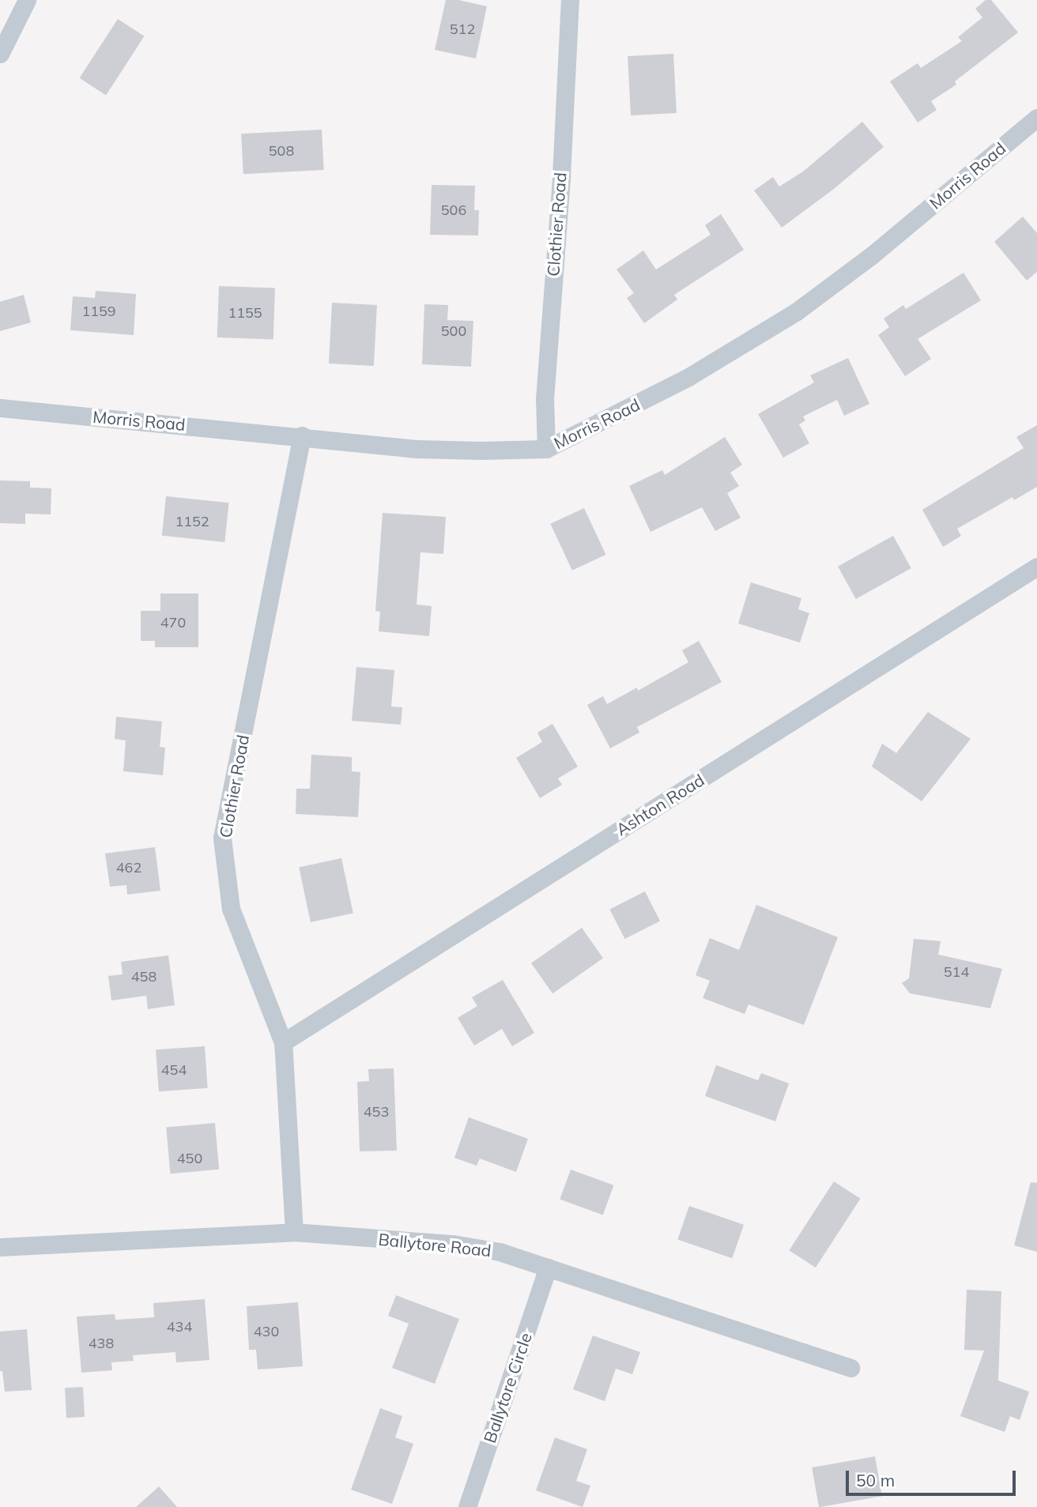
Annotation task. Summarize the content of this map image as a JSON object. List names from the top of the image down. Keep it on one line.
{"streets":{"street":["Morris Road","Clothier Road","Ashton Road","Ballytore Road","Ballytore Circle"]},"crossings":[["Morris Road","Clothier Road"],["Clothier Road","Ashton Road"],["Clothier Road","Ballytore Road"],["Ballytore Road","Ballytore Circle"]],"house_numbers":["512","508","506","1159","1155","500","1152","470","462","514","458","454","453","450","434","430","438"],"scale_bar":"50 m"}
